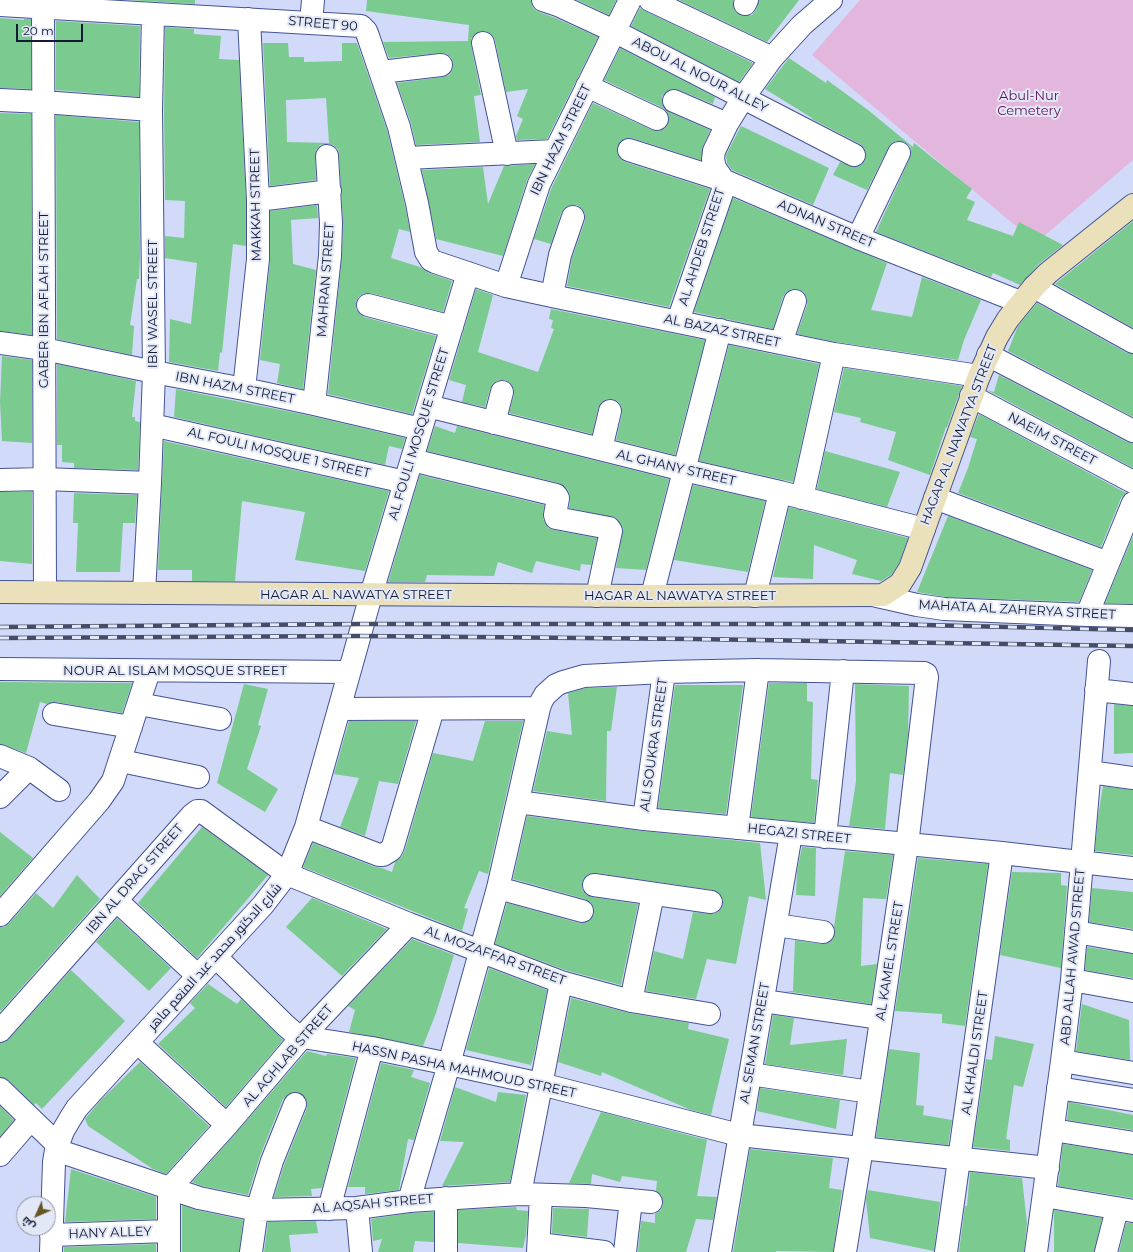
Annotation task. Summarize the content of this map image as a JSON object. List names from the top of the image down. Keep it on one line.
{"streets":{"street":["STREET 90","ABOU AL NOUR ALLEY","IBN HAZM STREET","MAKKAH STREET","ADNAN STREET","AL AHDEB STREET","MAHRAN STREET","GABER IBN AFLAH STREET","IBN WASEL STREET","AL BAZAZ STREET","AL FOULI MOSQUE STREET","HAGAR AL NAWATYA STREET","NAEIM STREET","AL FOULI MOSQUE 1 STREET","AL GHANY STREET","MAHATA AL ZAHERYA STREET","NOUR AL ISLAM MOSQUE STREET","ALI SOUKRA STREET","HEGAZI STREET","IBN AL DRAG STREET","AL MOZAFFAR STREET","شارع الدكتور محمد عبد المنعم ماهر","ABD ALLAH AWAD STREET","AL KAMEL STREET","AL SEMAN STREET","AL KHALDI STREET","AL AGHLAB STREET","HASSN PASHA MAHMOUD STREET","AL AQSAH STREET","HANY ALLEY"]},"crossings":[["STREET 90","MAKKAH STREET"],["STREET 90","GABER IBN AFLAH STREET"],["STREET 90","IBN WASEL STREET"],["STREET 90","AL BAZAZ STREET"],["STREET 90","AL FOULI MOSQUE STREET"],["ABOU AL NOUR ALLEY","IBN HAZM STREET"],["ABOU AL NOUR ALLEY","AL AHDEB STREET"],["IBN HAZM STREET","MAKKAH STREET"],["IBN HAZM STREET","MAHRAN STREET"],["IBN HAZM STREET","GABER IBN AFLAH STREET"],["IBN HAZM STREET","IBN WASEL STREET"],["IBN HAZM STREET","AL BAZAZ STREET"],["IBN HAZM STREET","AL FOULI MOSQUE STREET"],["ADNAN STREET","AL AHDEB STREET"],["ADNAN STREET","HAGAR AL NAWATYA STREET"],["AL AHDEB STREET","AL BAZAZ STREET"],["GABER IBN AFLAH STREET","HAGAR AL NAWATYA STREET"],["IBN WASEL STREET","HAGAR AL NAWATYA STREET"],["IBN WASEL STREET","AL FOULI MOSQUE 1 STREET"],["AL BAZAZ STREET","AL FOULI MOSQUE STREET"],["AL BAZAZ STREET","HAGAR AL NAWATYA STREET"],["AL FOULI MOSQUE STREET","HAGAR AL NAWATYA STREET"],["AL FOULI MOSQUE STREET","AL FOULI MOSQUE 1 STREET"],["AL FOULI MOSQUE STREET","AL GHANY STREET"],["AL FOULI MOSQUE STREET","شارع الدكتور محمد عبد المنعم ماهر"],["HAGAR AL NAWATYA STREET","NAEIM STREET"],["HAGAR AL NAWATYA STREET","AL GHANY STREET"],["HAGAR AL NAWATYA STREET","MAHATA AL ZAHERYA STREET"],["HAGAR AL NAWATYA STREET","شارع الدكتور محمد عبد المنعم ماهر"],["NOUR AL ISLAM MOSQUE STREET","شارع الدكتور محمد عبد المنعم ماهر"],["ALI SOUKRA STREET","HEGAZI STREET"],["HEGAZI STREET","ABD ALLAH AWAD STREET"],["HEGAZI STREET","AL KAMEL STREET"],["HEGAZI STREET","AL SEMAN STREET"],["HEGAZI STREET","AL KHALDI STREET"],["IBN AL DRAG STREET","AL MOZAFFAR STREET"],["IBN AL DRAG STREET","شارع الدكتور محمد عبد المنعم ماهر"],["AL MOZAFFAR STREET","شارع الدكتور محمد عبد المنعم ماهر"],["AL MOZAFFAR STREET","AL AGHLAB STREET"],["شارع الدكتور محمد عبد المنعم ماهر","HASSN PASHA MAHMOUD STREET"],["شارع الدكتور محمد عبد المنعم ماهر","AL AQSAH STREET"],["شارع الدكتور محمد عبد المنعم ماهر","HANY ALLEY"],["ABD ALLAH AWAD STREET","HASSN PASHA MAHMOUD STREET"],["AL KAMEL STREET","HASSN PASHA MAHMOUD STREET"],["AL SEMAN STREET","HASSN PASHA MAHMOUD STREET"],["AL KHALDI STREET","HASSN PASHA MAHMOUD STREET"],["AL AGHLAB STREET","HASSN PASHA MAHMOUD STREET"],["AL AGHLAB STREET","AL AQSAH STREET"]],"parks":["Abul-Nur Cemetery"],"scale_bar":"20 m","north":"bottom left"}
